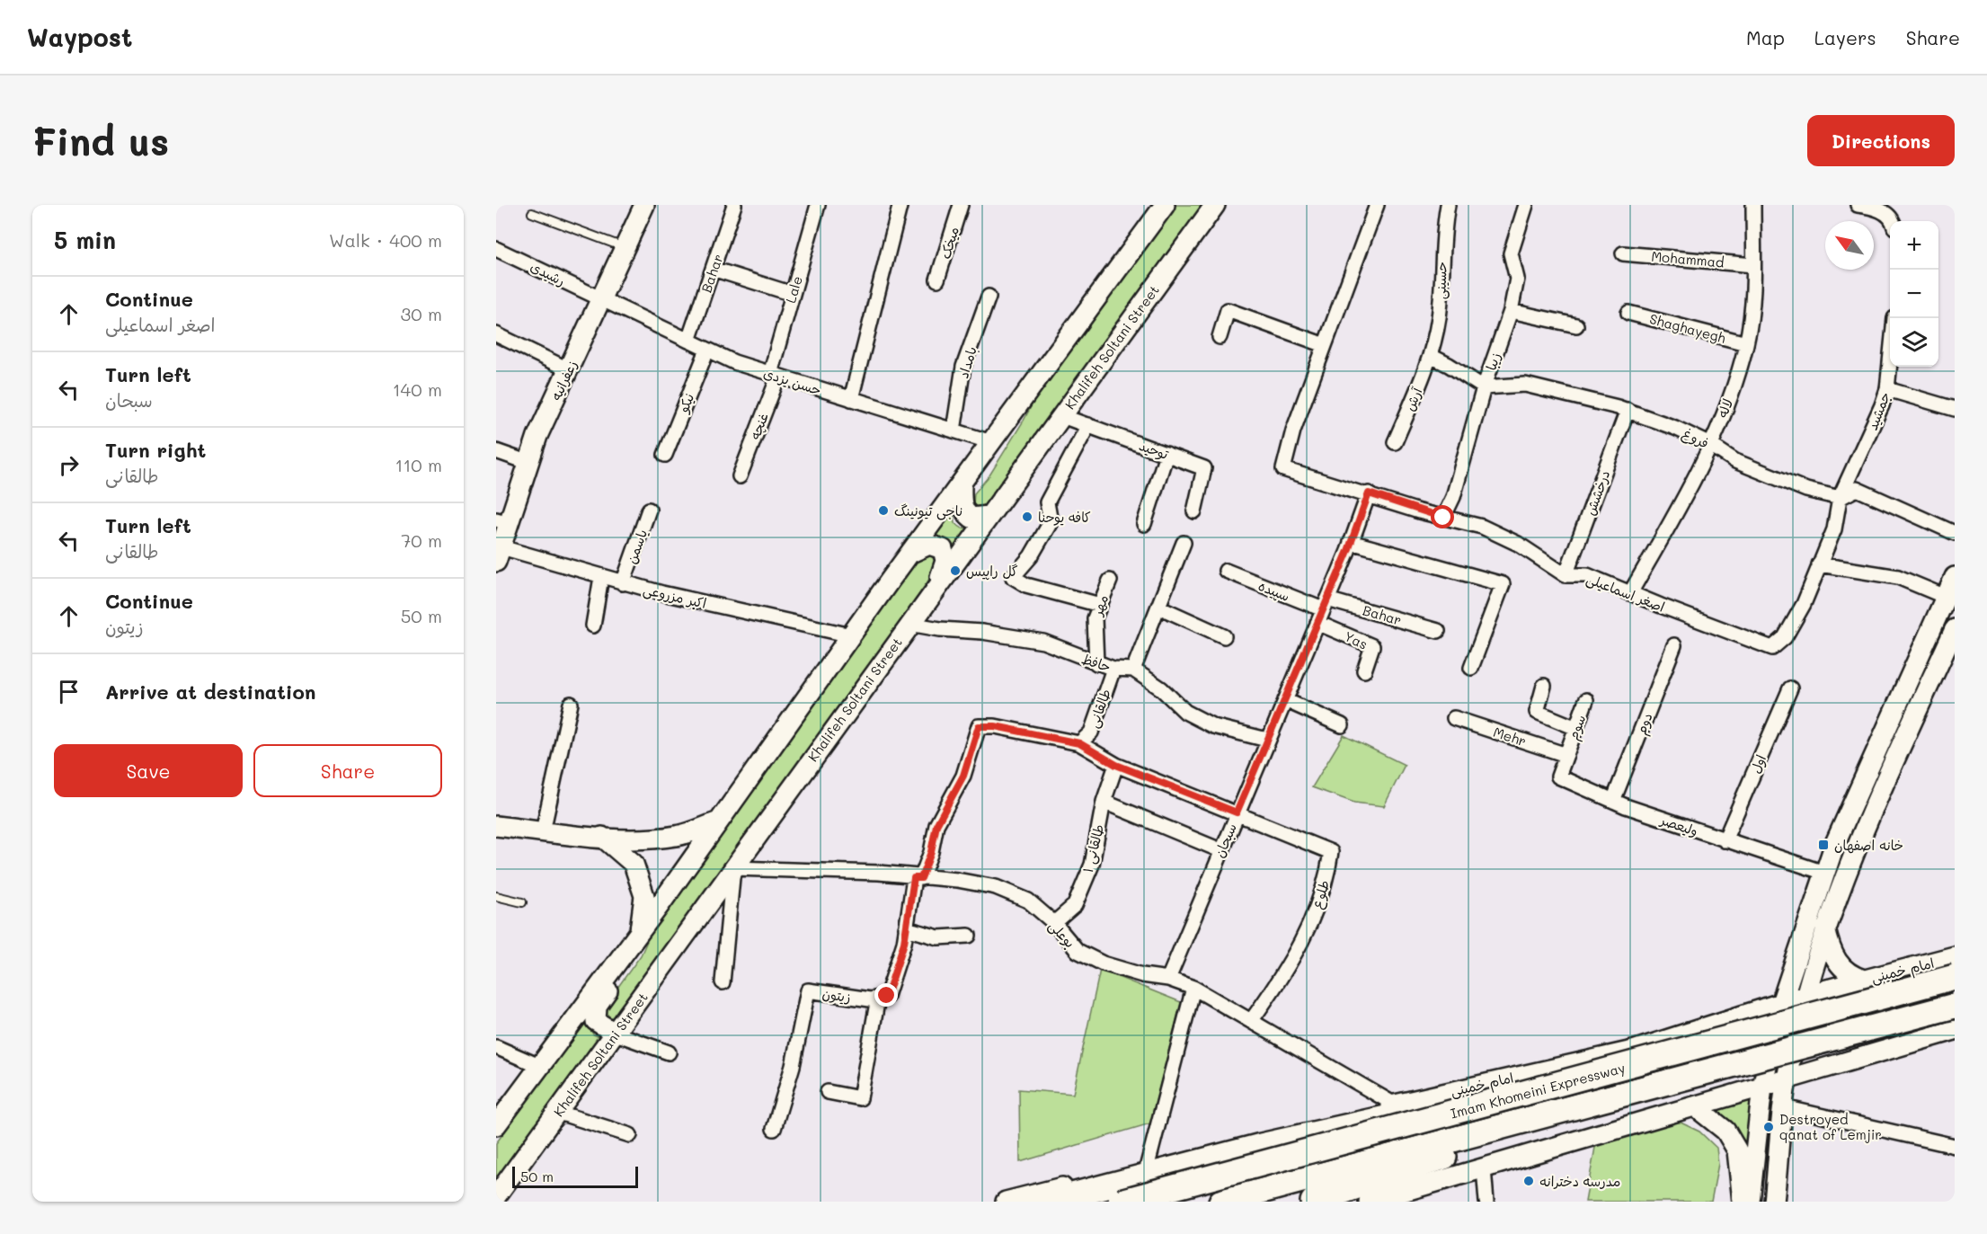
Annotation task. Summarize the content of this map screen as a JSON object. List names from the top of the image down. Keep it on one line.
{"streets":{"highway":["Imam Khomeini Expressway"],"main road":["Khalifeh Soltani Street","زعفرانیه","امام خمینی"],"street":["میخک","Mohammad","رشیدی","Bahar","حسینی","Lale","Shaghayegh","زیبا","بامداد","حسن یزدی","آرش","نیکو","لاله","جمشید","غنچه","فروغ","توحید","درخشش","یاسمن","سپیده","اصغر اسماعیلی","اکبر مزروعی","مهر","Yas","حافظ","طالقانی","دوم","سوم","Mehr","اول","ولیعصر","سبحان","طالقانی ۱","طلوع","بوعلی","زیتون"]},"crossings":[["Mohammad","لاله"],["رشیدی","زعفرانیه"],["رشیدی","حسن یزدی"],["Bahar","حسن یزدی"],["Bahar","سپیده"],["Bahar","سبحان"],["حسینی","آرش"],["Lale","حسن یزدی"],["Lale","غنچه"],["Shaghayegh","لاله"],["Khalifeh Soltani Street","توحید"],["Khalifeh Soltani Street","حافظ"],["Khalifeh Soltani Street","بوعلی"],["زیبا","فروغ"],["زیبا","اصغر اسماعیلی"],["بامداد","حسن یزدی"],["زعفرانیه","حسن یزدی"],["زعفرانیه","اکبر مزروعی"],["حسن یزدی","نیکو"],["حسن یزدی","غنچه"],["لاله","فروغ"],["لاله","اصغر اسماعیلی"],["جمشید","فروغ"],["جمشید","اصغر اسماعیلی"],["فروغ","درخشش"],["فروغ","اصغر اسماعیلی"],["درخشش","اصغر اسماعیلی"],["یاسمن","اکبر مزروعی"],["سپیده","سبحان"],["اصغر اسماعیلی","سبحان"],["مهر","حافظ"],["Yas","سبحان"],["حافظ","طالقانی"],["طالقانی","سبحان"],["طالقانی","طالقانی ۱"],["طالقانی","طلوع"],["طالقانی","بوعلی"],["دوم","ولیعصر"],["سوم","Mehr"],["سوم","ولیعصر"],["Mehr","ولیعصر"],["اول","ولیعصر"],["سبحان","طلوع"],["سبحان","بوعلی"],["طالقانی ۱","بوعلی"],["طلوع","بوعلی"],["بوعلی","امام خمینی"]],"places":{"other":["ناجی‌ تیونینگ","کافه یوحنا","گل راپیس","Destroyed qanat of Lemjir","مدرسه دخترانه"],"transit":["خانه اصفهان"]},"scale_bar":"50 m","north":"top left","page":{"header":"Waypost","nav":["Map","Layers","Share"],"buttons":["Directions",["Save","Share"]],"title":"Find us","heading":["5 min","Walk · 400 m"],"map_buttons":["+","−"],"list":[["Continue","اصغر اسماعیلی","30 m"],["Turn left","سبحان","140 m"],["Turn right","طالقانی","110 m"],["Turn left","طالقانی","70 m"],["Continue","زیتون","50 m"],"Arrive at destination"],"scale":"50 m"}}
